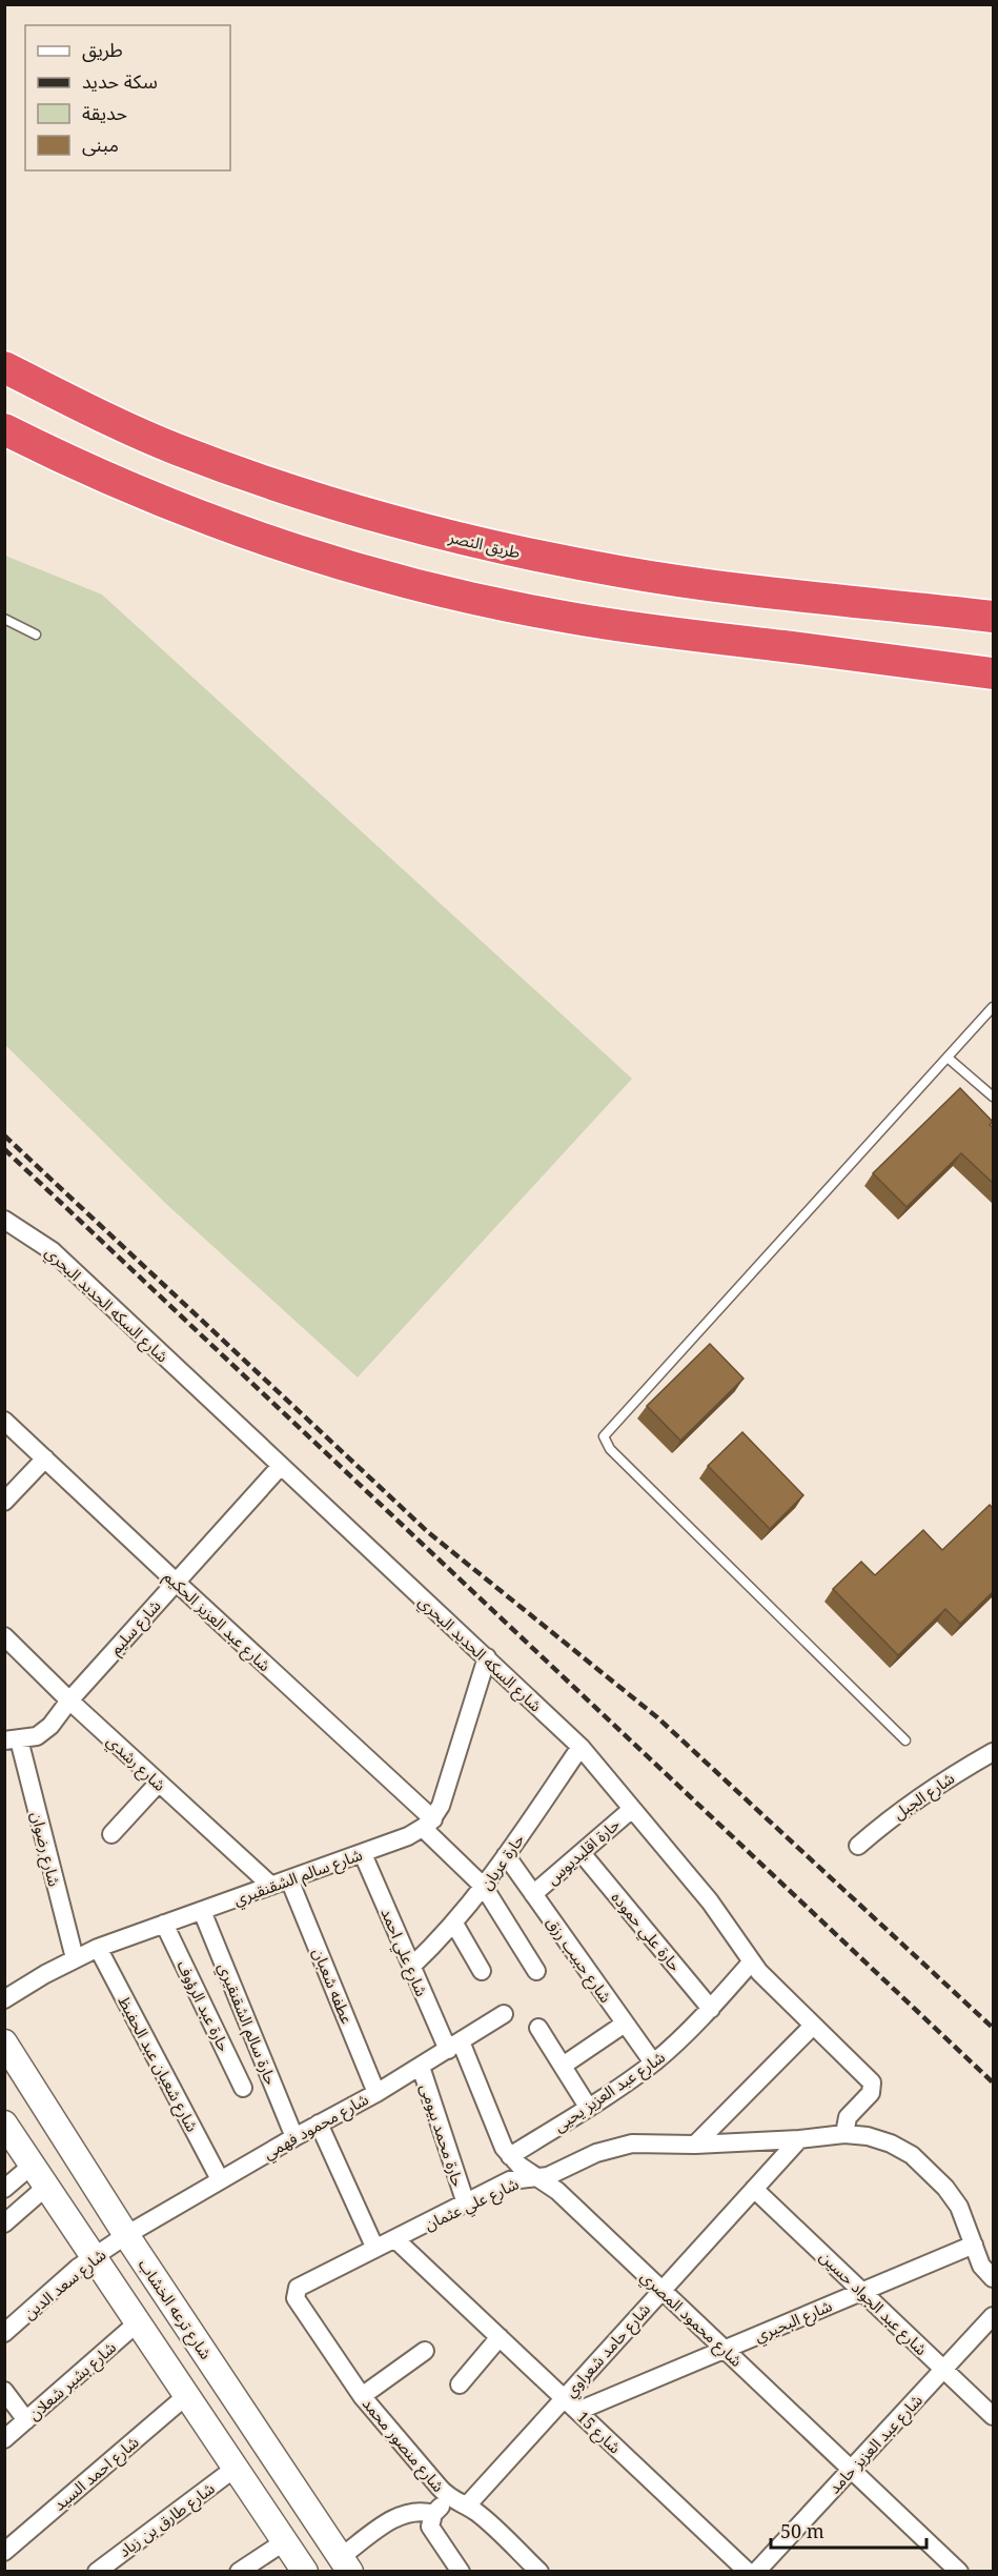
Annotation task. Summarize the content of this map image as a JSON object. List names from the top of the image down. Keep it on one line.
{"streets":{"highway":["طريق النصر"],"street":["شارع السكه الحديد البحري","شارع عبد العزيز الحكيم","شارع سليم","شارع رشدي","شارع الجبل","شارع رضوان","حارة اقليديوس","حارة عريان","شارع سالم الشقنقيري","حارة علي حموده","شارع علي احمد","شارع حبيب رزق","عطفه شعبان","حارة عبد الرؤوف","حارة سالم الشقنقيري","شارع شعبان عبد الحفيظ","شارع عبد العزيز يحيى","شارع محمود فهمي","حارة محمد بيومى","شارع علي عثمان","شارع سعد الدين","شارع عبد الجواد حسين","شارع ترعه الخشاب","شارع محمود المصري","شارع البحيري","شارع حامد شعراوي","شارع بشير شعلان","شارع 15","شارع عبد العزيز حامد","شارع منصور محمد","شارع احمد السيد","شارع طارق بن زياد"]},"crossings":[["شارع السكه الحديد البحري","شارع سليم"],["شارع السكه الحديد البحري","حارة اقليديوس"],["شارع السكه الحديد البحري","حارة عريان"],["شارع السكه الحديد البحري","شارع عبد العزيز يحيى"],["شارع السكه الحديد البحري","شارع علي عثمان"],["شارع عبد العزيز الحكيم","شارع سليم"],["شارع عبد العزيز الحكيم","حارة عريان"],["شارع عبد العزيز الحكيم","شارع سالم الشقنقيري"],["شارع سليم","شارع رشدي"],["شارع سليم","شارع رضوان"],["شارع رشدي","شارع سالم الشقنقيري"],["شارع رضوان","شارع سالم الشقنقيري"],["حارة اقليديوس","حارة علي حموده"],["حارة اقليديوس","شارع حبيب رزق"],["حارة عريان","شارع علي احمد"],["حارة عريان","شارع حبيب رزق"],["شارع سالم الشقنقيري","شارع علي احمد"],["شارع سالم الشقنقيري","عطفه شعبان"],["شارع سالم الشقنقيري","حارة عبد الرؤوف"],["شارع سالم الشقنقيري","حارة سالم الشقنقيري"],["شارع سالم الشقنقيري","شارع شعبان عبد الحفيظ"],["حارة علي حموده","شارع عبد العزيز يحيى"],["شارع علي احمد","شارع محمود فهمي"],["شارع علي احمد","شارع محمود المصري"],["شارع حبيب رزق","شارع عبد العزيز يحيى"],["عطفه شعبان","شارع محمود فهمي"],["حارة سالم الشقنقيري","شارع محمود فهمي"],["شارع شعبان عبد الحفيظ","شارع محمود فهمي"],["شارع عبد العزيز يحيى","شارع محمود المصري"],["شارع محمود فهمي","حارة محمد بيومى"],["شارع محمود فهمي","شارع سعد الدين"],["شارع محمود فهمي","شارع ترعه الخشاب"],["شارع محمود فهمي","شارع محمود المصري"],["حارة محمد بيومى","شارع علي عثمان"],["شارع علي عثمان","شارع محمود المصري"],["شارع علي عثمان","شارع البحيري"],["شارع علي عثمان","شارع حامد شعراوي"],["شارع علي عثمان","شارع 15"],["شارع علي عثمان","شارع منصور محمد"],["شارع سعد الدين","شارع ترعه الخشاب"],["شارع عبد الجواد حسين","شارع البحيري"],["شارع عبد الجواد حسين","شارع حامد شعراوي"],["شارع عبد الجواد حسين","شارع عبد العزيز حامد"],["شارع محمود المصري","شارع البحيري"],["شارع محمود المصري","شارع حامد شعراوي"],["شارع محمود المصري","شارع عبد العزيز حامد"],["شارع البحيري","شارع 15"],["شارع حامد شعراوي","شارع 15"],["شارع حامد شعراوي","شارع منصور محمد"]],"legend":["طريق","سكة حديد","حديقة","مبنى"],"scale_bar":"50 m"}
